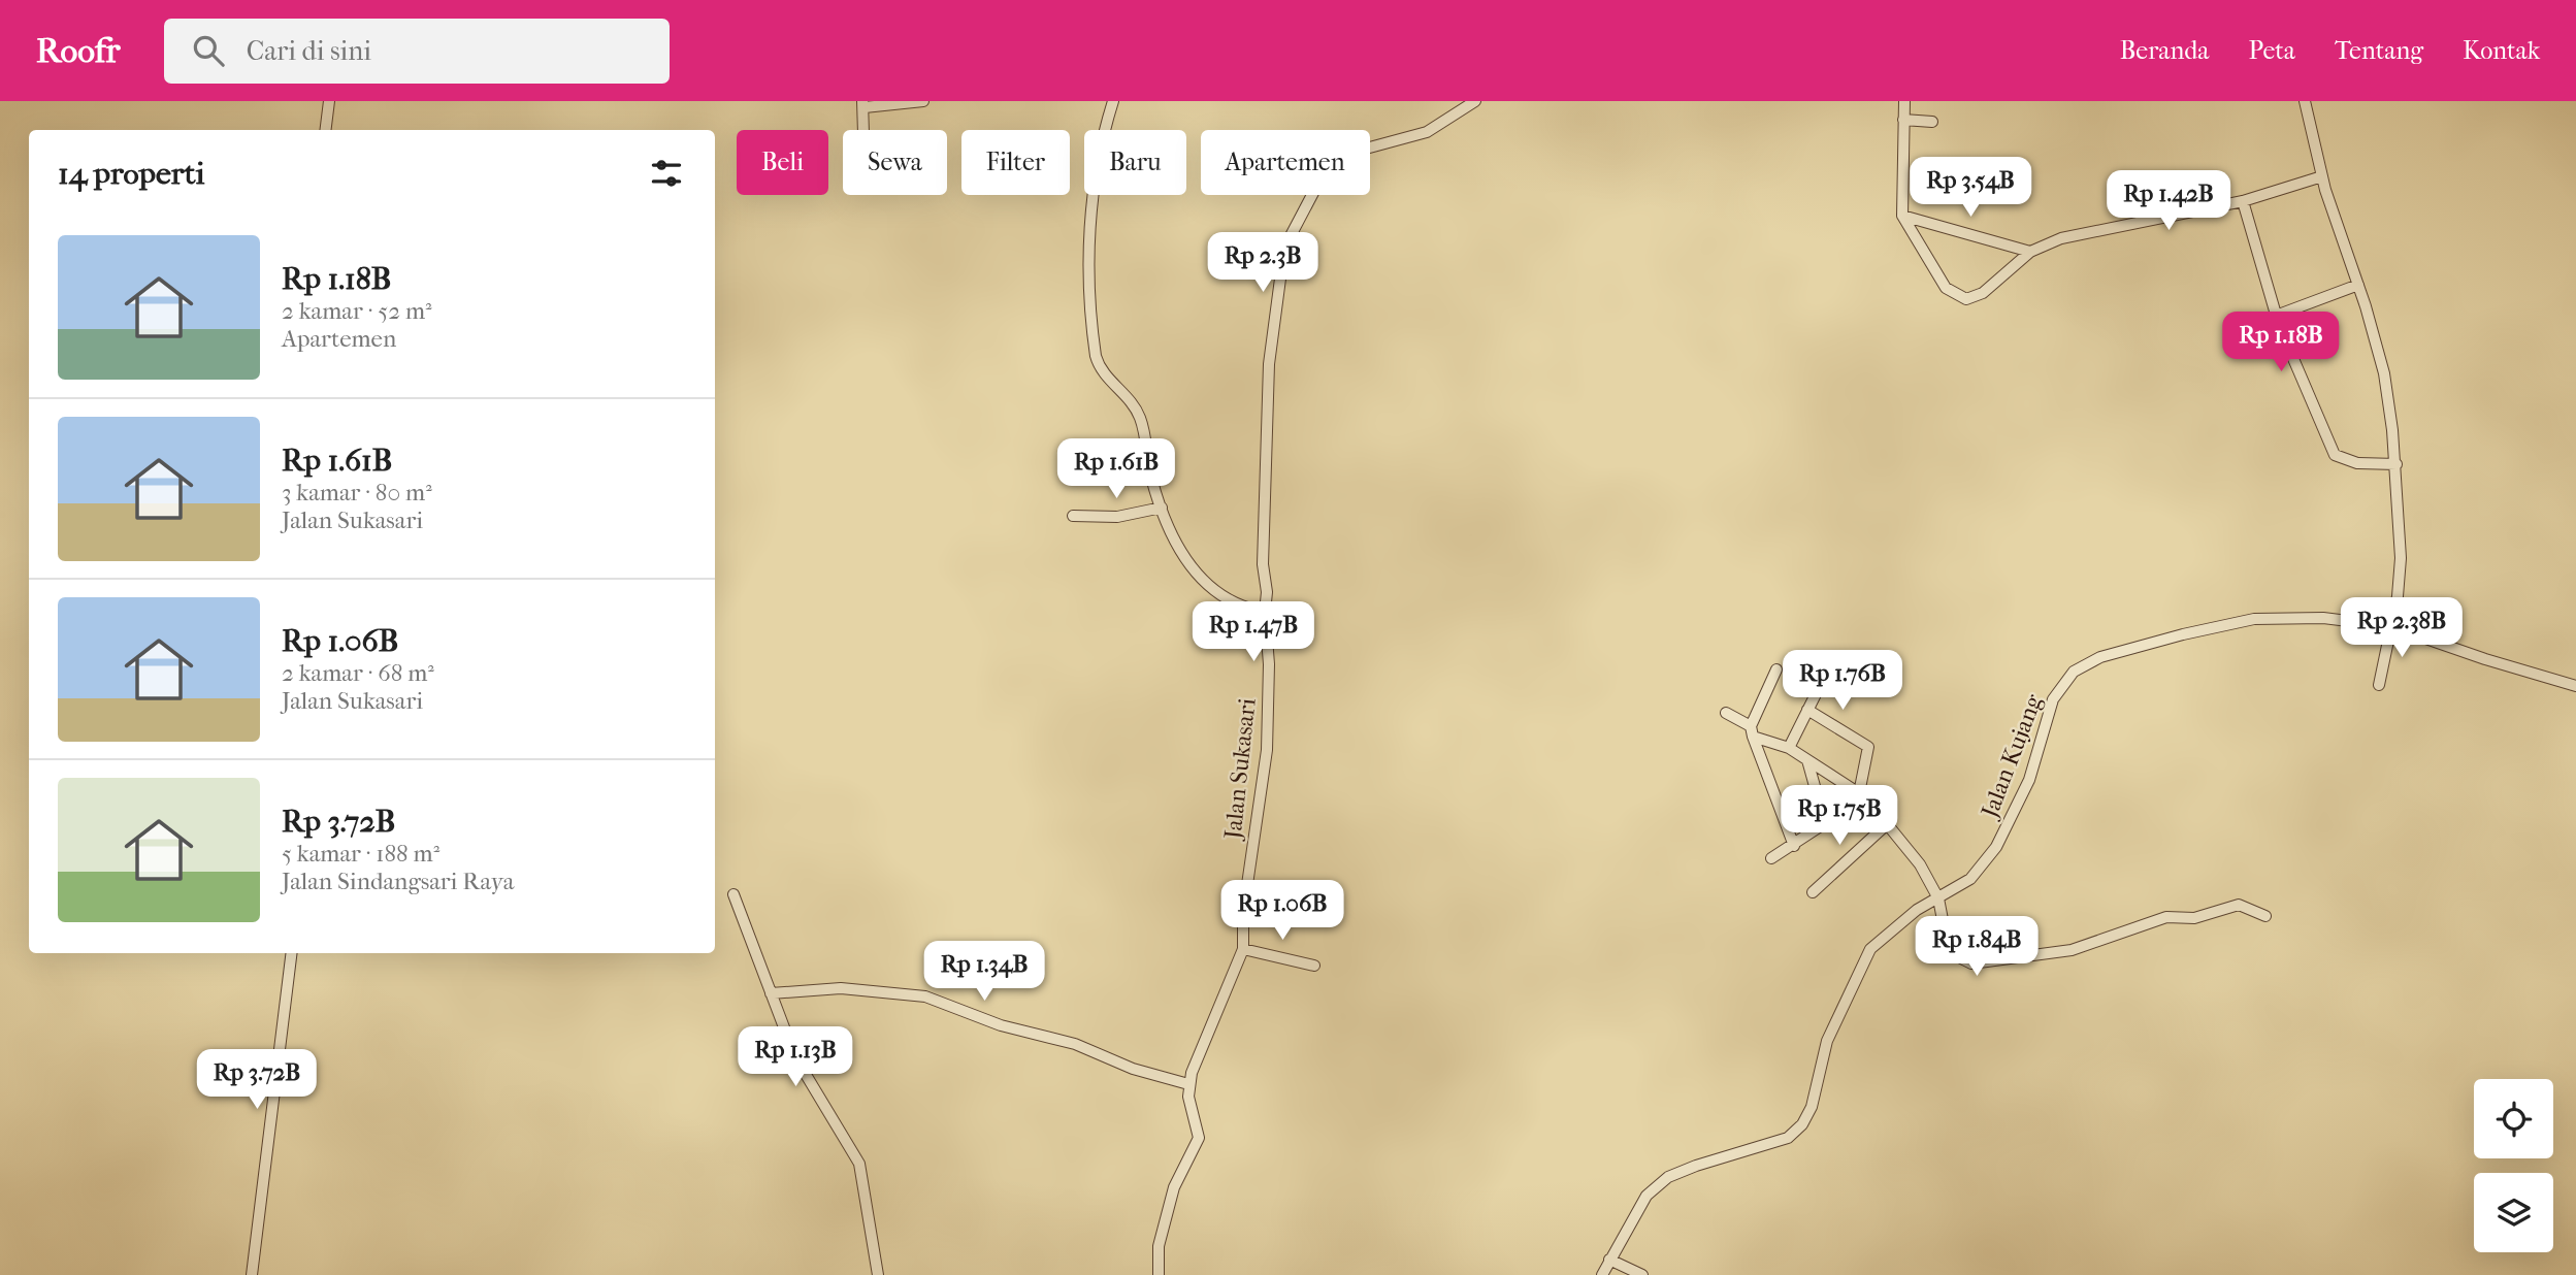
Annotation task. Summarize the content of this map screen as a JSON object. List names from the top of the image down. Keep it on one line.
{"streets":{"street":["Jalan Kujang","Jalan Sukasari"]},"page":{"header":"Roofr","search":"Cari di sini","nav":["Beranda","Peta","Tentang","Kontak"],"chip":["Beli","Sewa","Filter","Baru","Apartemen"],"heading":"14 properti","price":["Rp 3.54B","Rp 1.42B","Rp 2.3B","Rp 1.18B","Rp 1.61B","Rp 2.38B","Rp 1.47B","Rp 1.76B","Rp 1.75B","Rp 1.06B","Rp 1.84B","Rp 1.34B","Rp 1.13B","Rp 3.72B"],"list":[{"name":"Rp 1.18B","note":"2 kamar · 52 m² · Apartemen"},{"name":"Rp 1.61B","note":"3 kamar · 80 m² · Jalan Sukasari"},{"name":"Rp 1.06B","note":"2 kamar · 68 m² · Jalan Sukasari"},{"name":"Rp 3.72B","note":"5 kamar · 188 m² · Jalan Sindangsari Raya"}]}}
